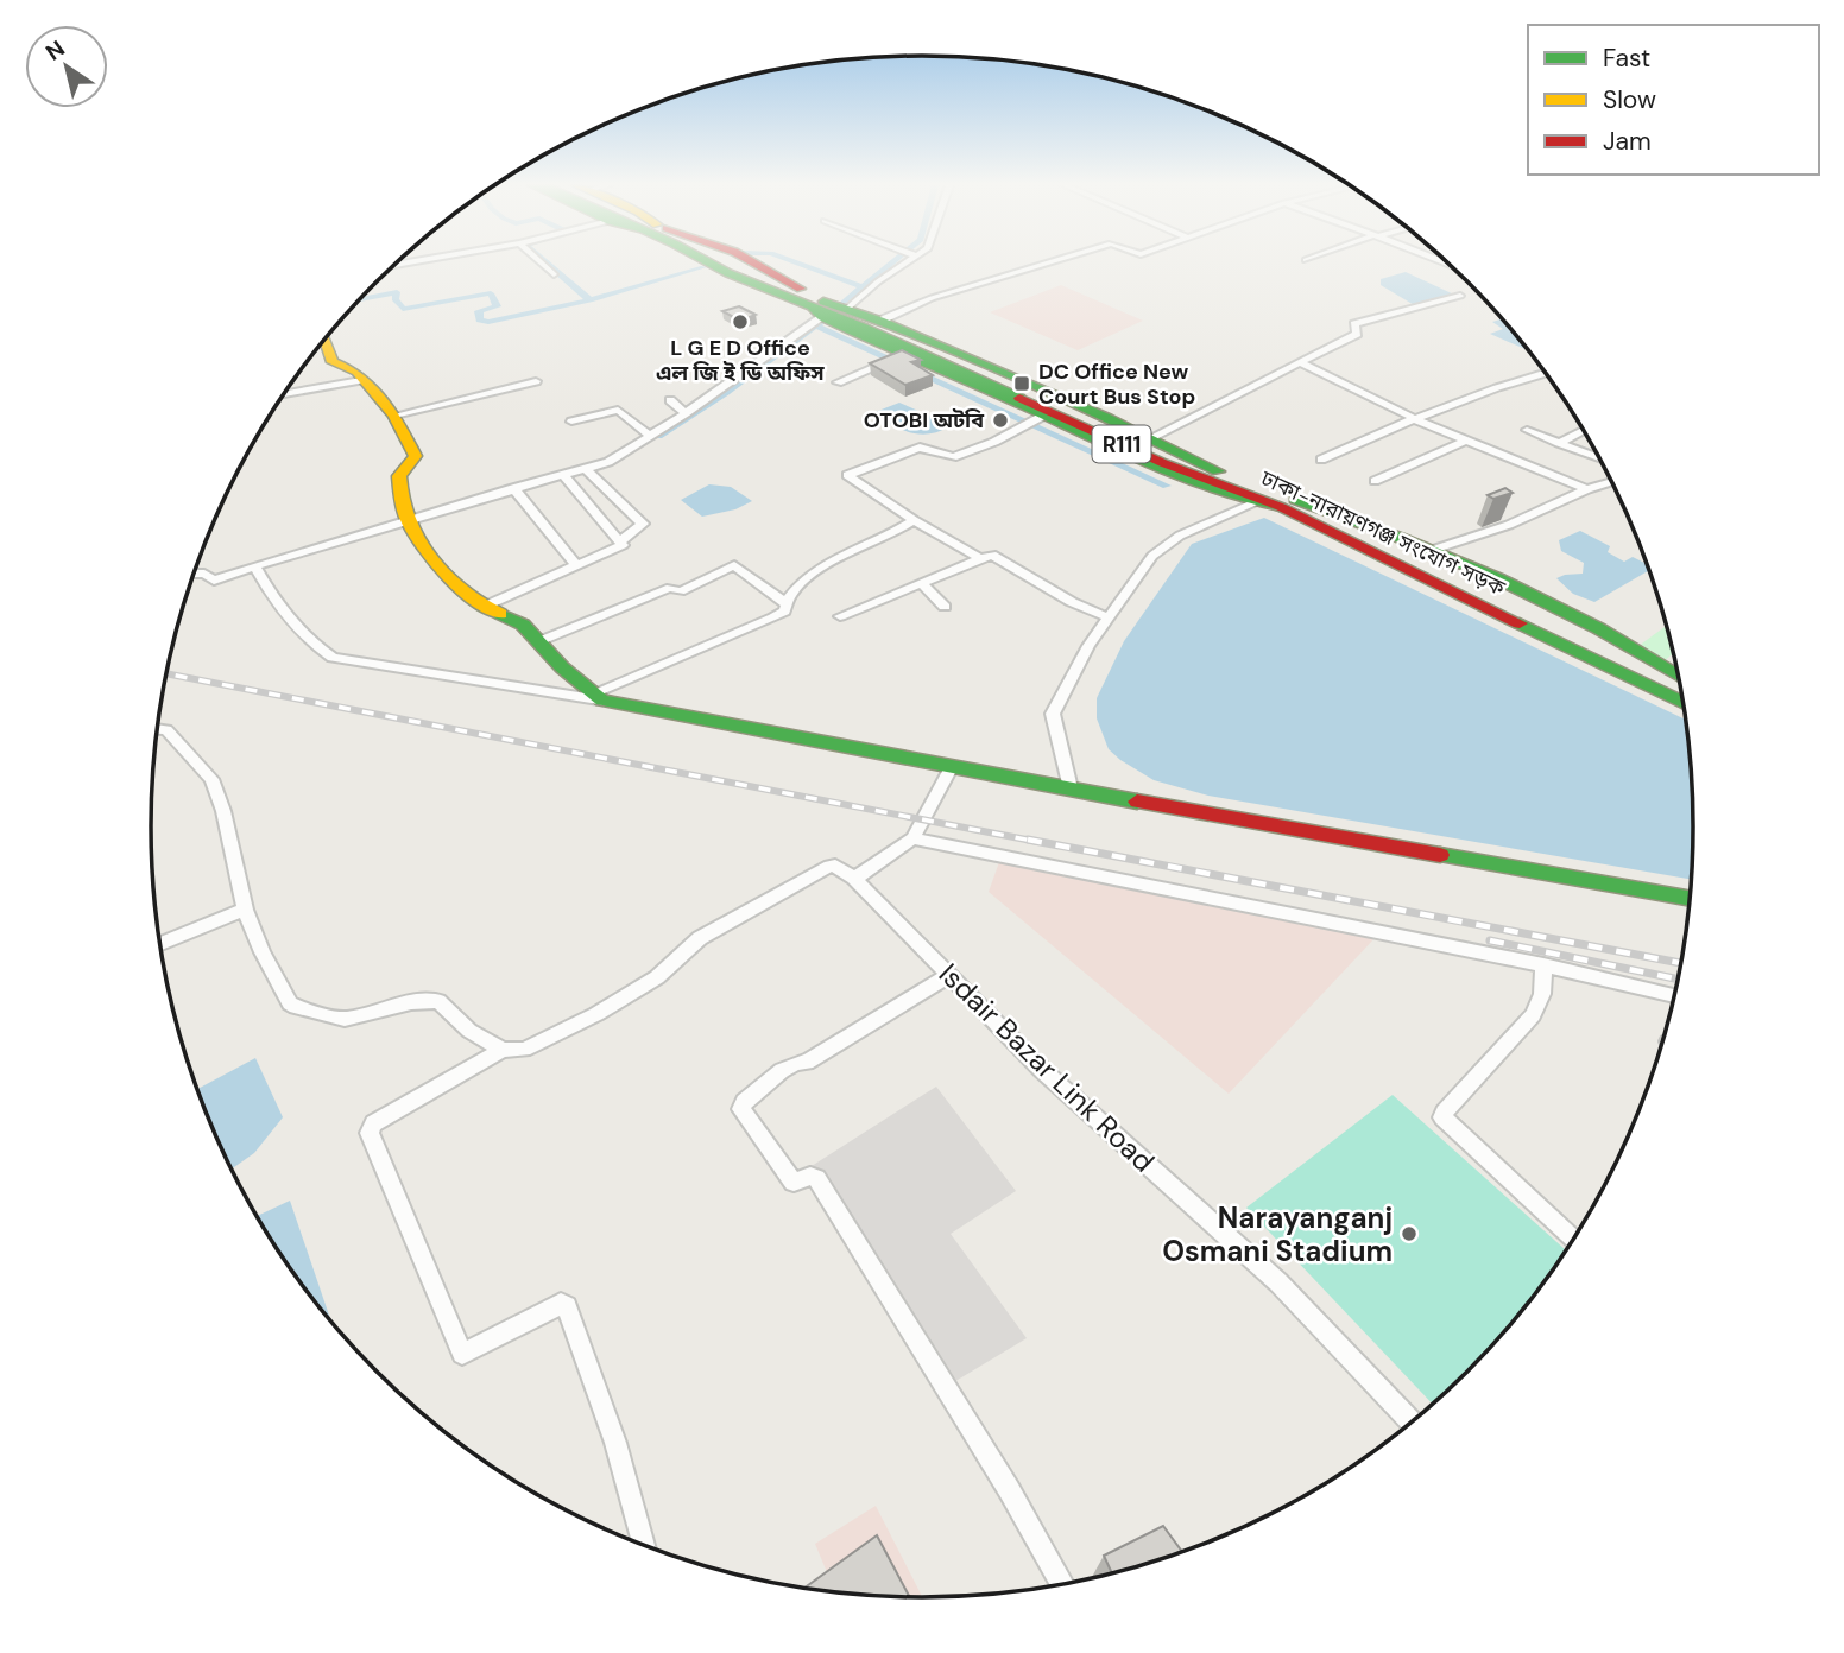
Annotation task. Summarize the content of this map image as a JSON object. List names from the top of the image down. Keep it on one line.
{"streets":{"main road":["R111","ঢাকা-নারায়ণগঞ্জ সংযোগ সড়ক"],"street":["Isdair Bazar Link Road"]},"places":{"other":["L G E D Office এল জি ই ডি অফিস","OTOBI অটবি","Narayanganj Osmani Stadium"],"transit":["DC Office New Court Bus Stop"]},"legend":["Fast","Slow","Jam"],"north":"top left"}
